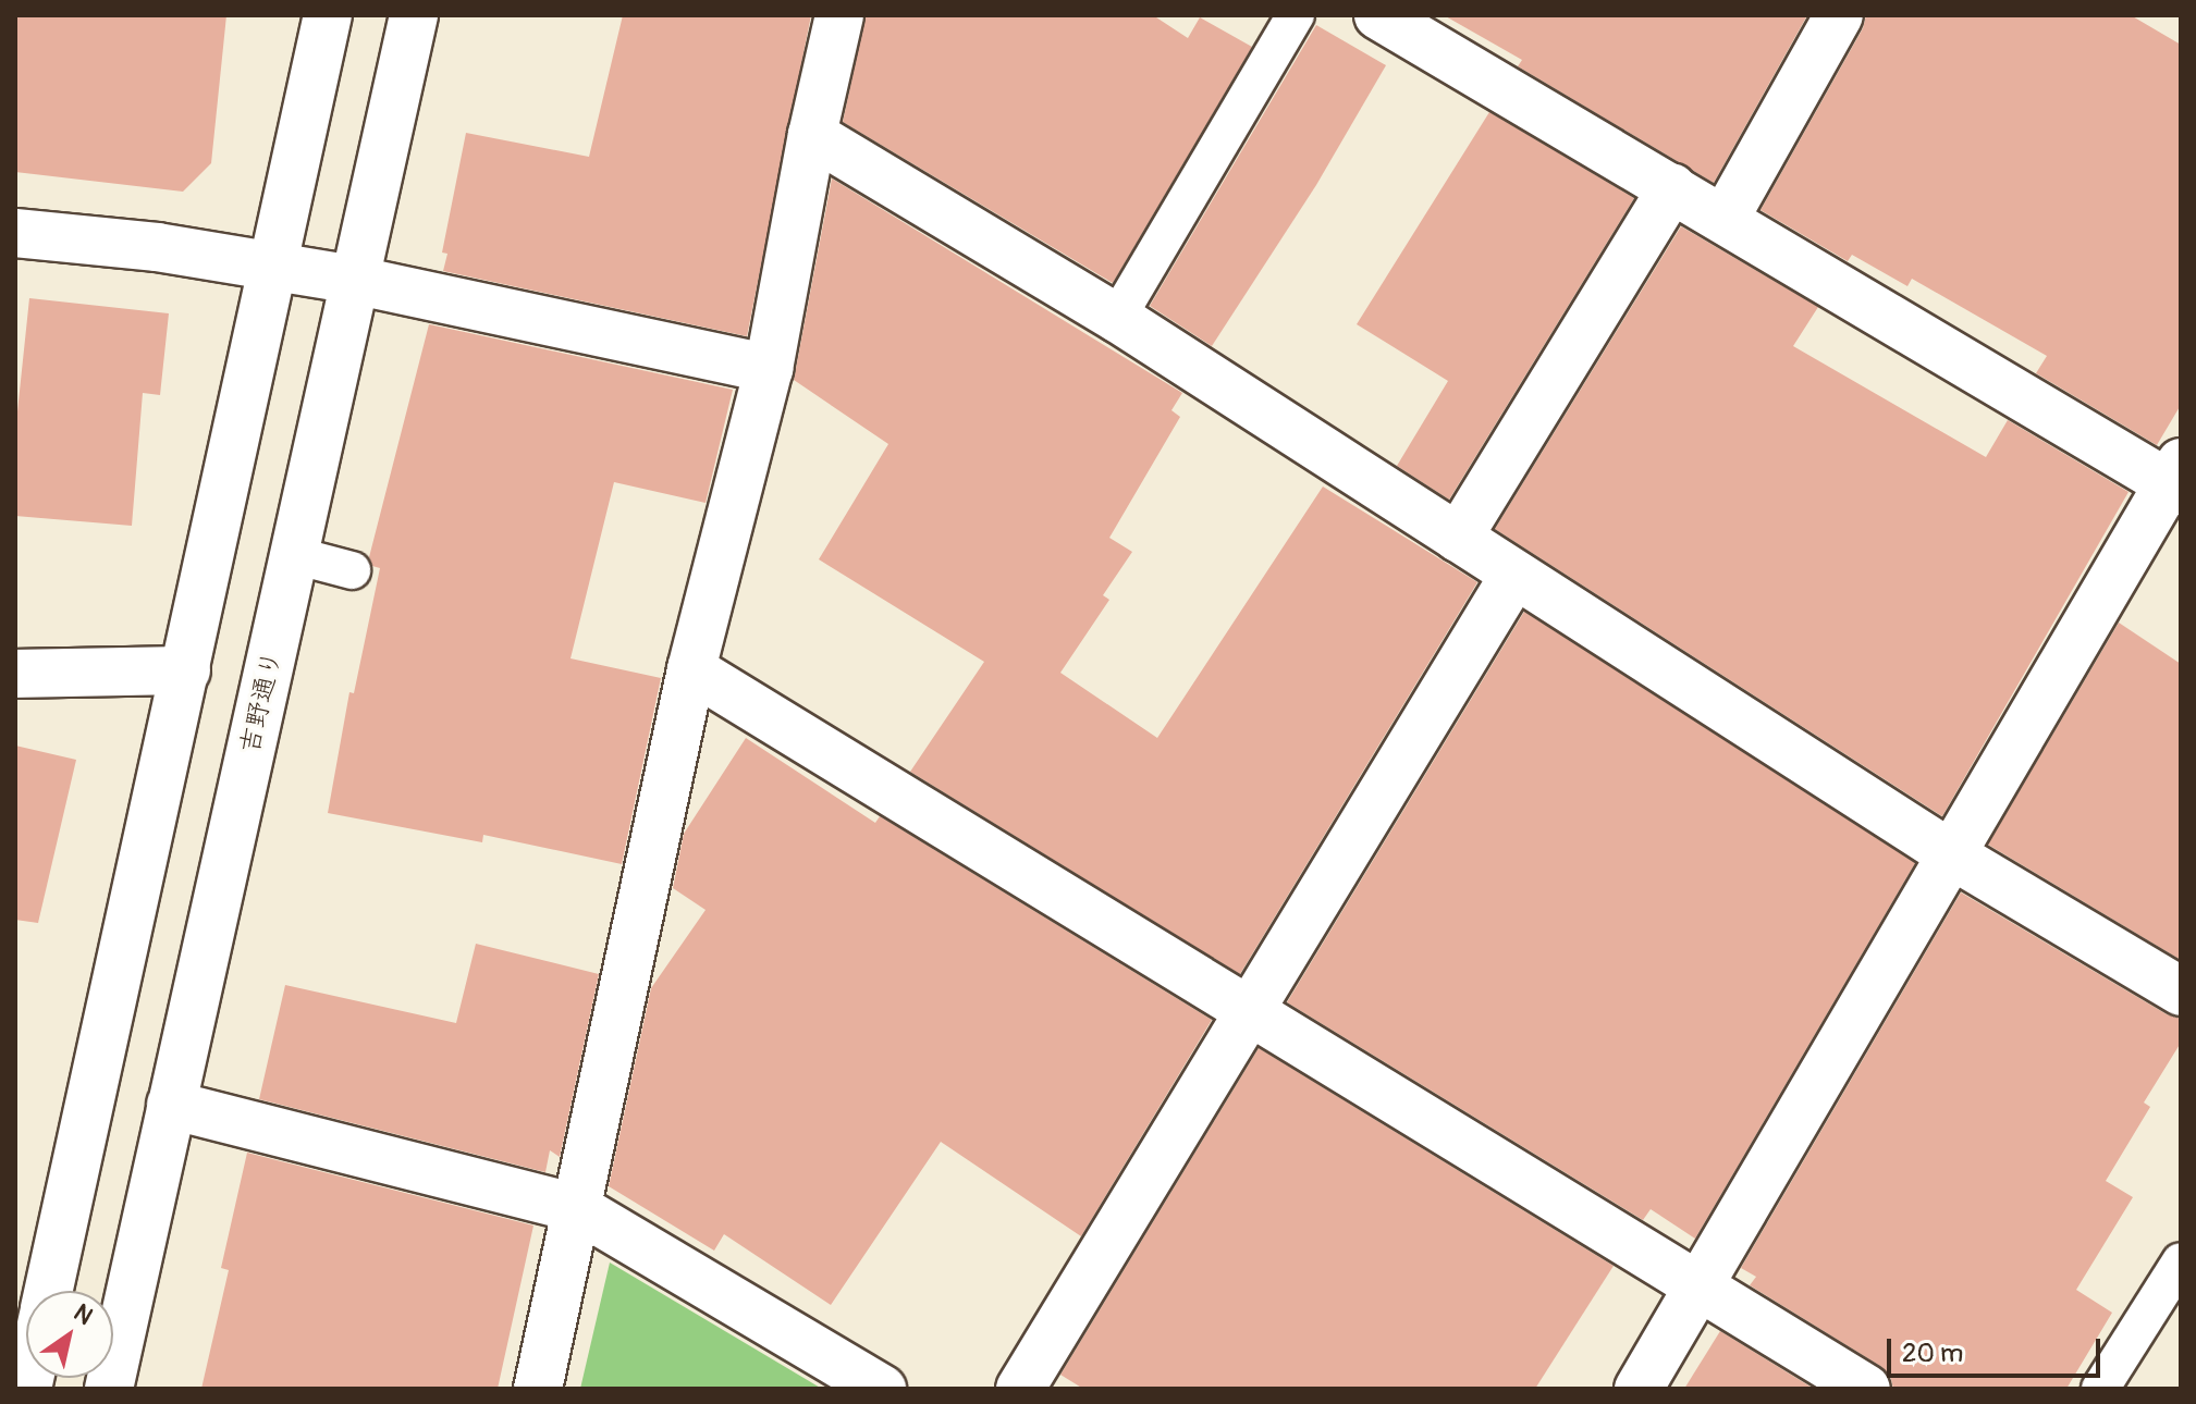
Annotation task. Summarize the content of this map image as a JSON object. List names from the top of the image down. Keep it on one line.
{"streets":{"street":["吉野通り"]},"scale_bar":"20 m","north":"top right"}
